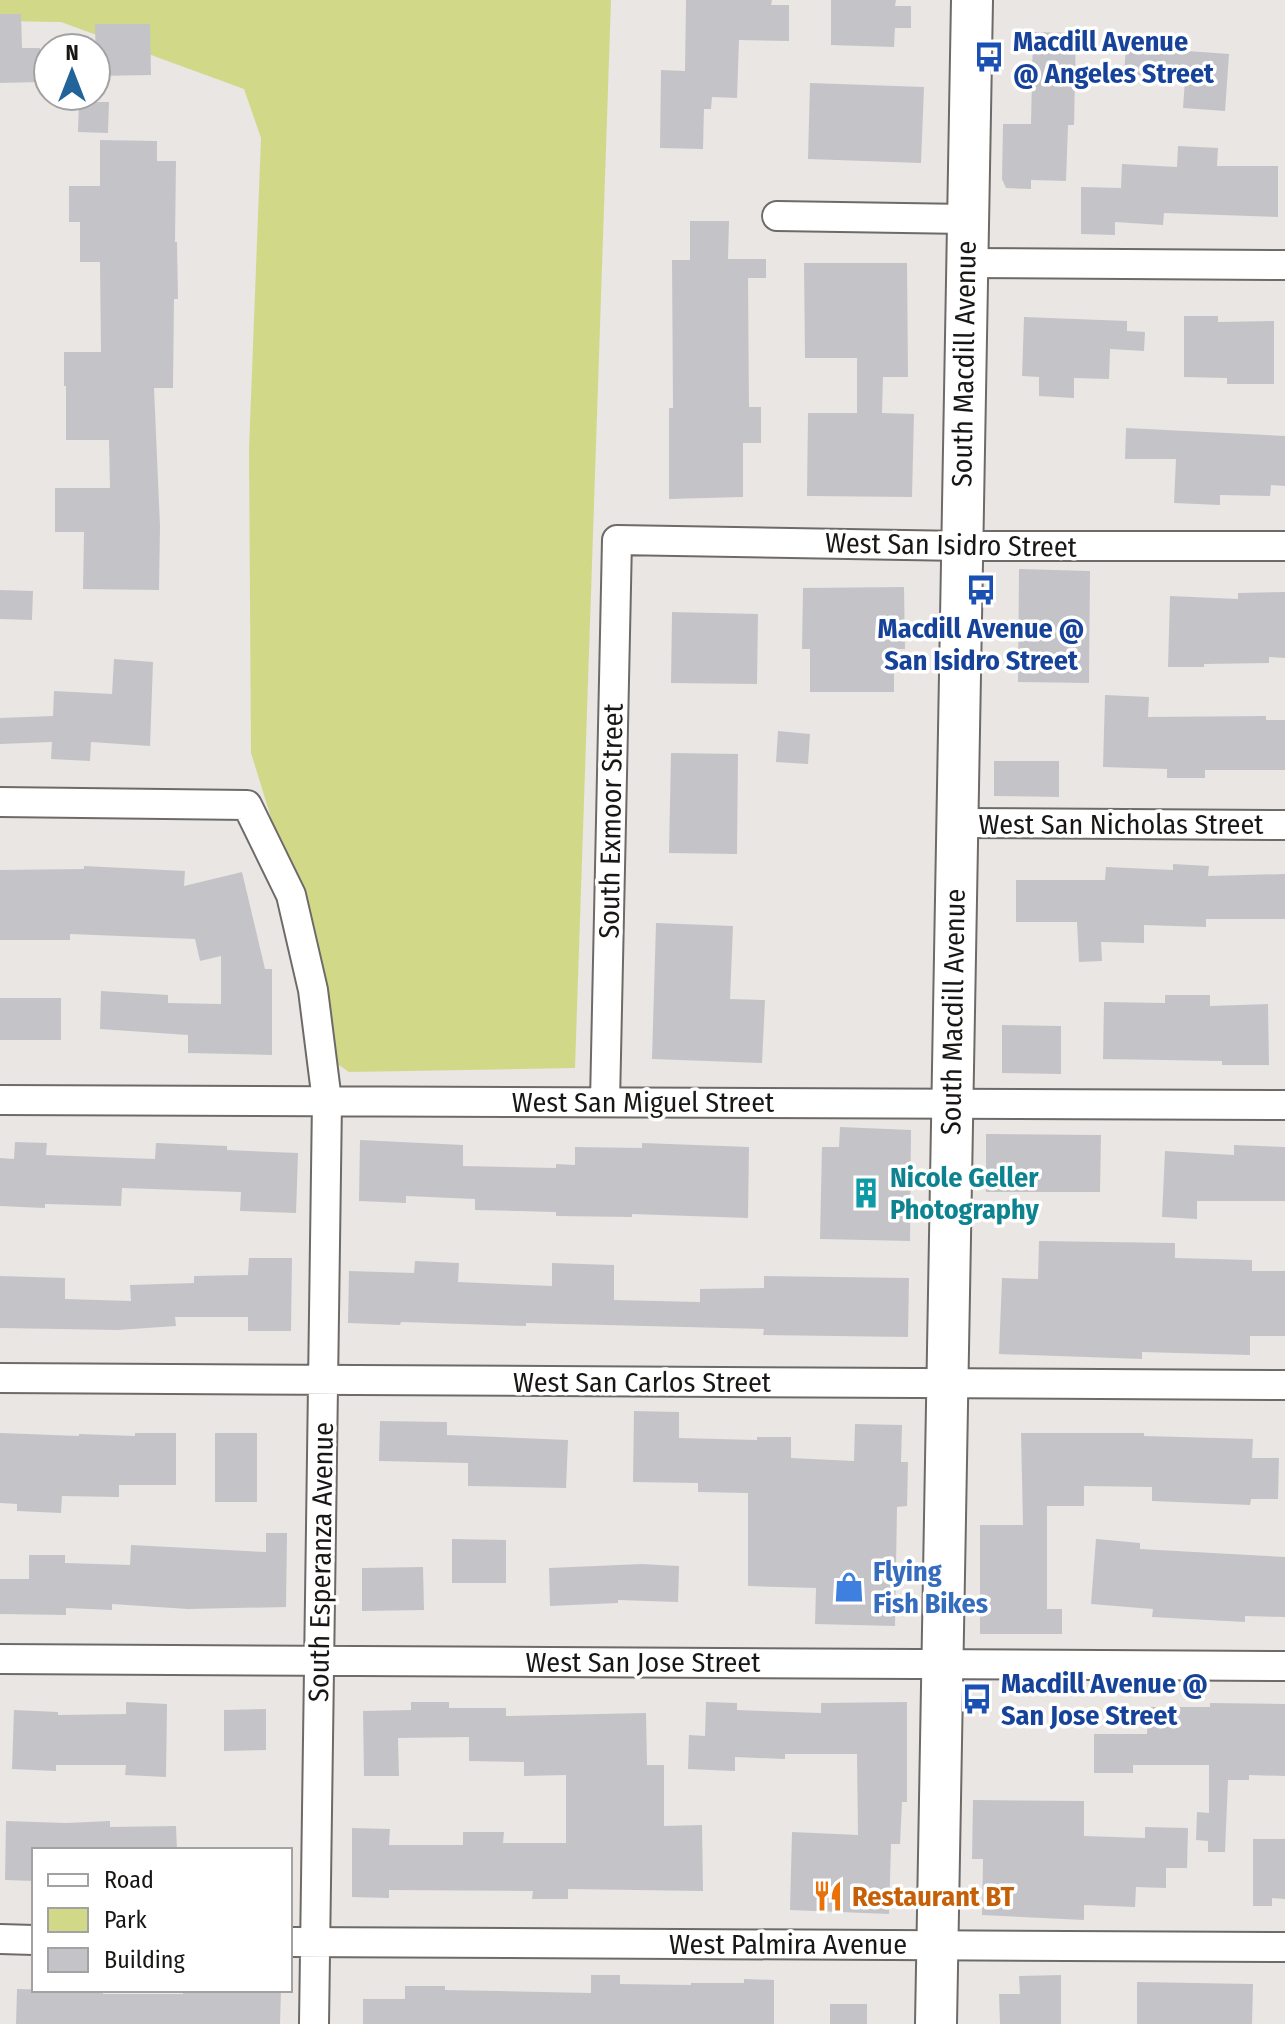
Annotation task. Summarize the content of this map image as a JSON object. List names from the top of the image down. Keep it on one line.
{"streets":{"street":["South Macdill Avenue","West San Isidro Street","South Exmoor Street","West San Nicholas Street","West San Miguel Street","West San Carlos Street","South Esperanza Avenue","West San Jose Street","West Palmira Avenue"]},"crossings":[["South Macdill Avenue","West San Isidro Street"],["South Macdill Avenue","West San Nicholas Street"],["South Macdill Avenue","West San Miguel Street"],["South Macdill Avenue","West San Carlos Street"],["South Macdill Avenue","West San Jose Street"],["South Macdill Avenue","West Palmira Avenue"],["West San Isidro Street","South Exmoor Street"],["South Exmoor Street","West San Miguel Street"],["West San Miguel Street","South Esperanza Avenue"],["West San Carlos Street","South Esperanza Avenue"],["South Esperanza Avenue","West San Jose Street"],["South Esperanza Avenue","West Palmira Avenue"]],"places":{"bus stop":["Macdill Avenue @ Angeles Street","Macdill Avenue @ San Isidro Street","Macdill Avenue @ San Jose Street"],"building":["Nicole Geller Photography"],"shop":["Flying Fish Bikes"],"restaurant":["Restaurant BT"]},"legend":["Road","Park","Building"],"north":"top"}
